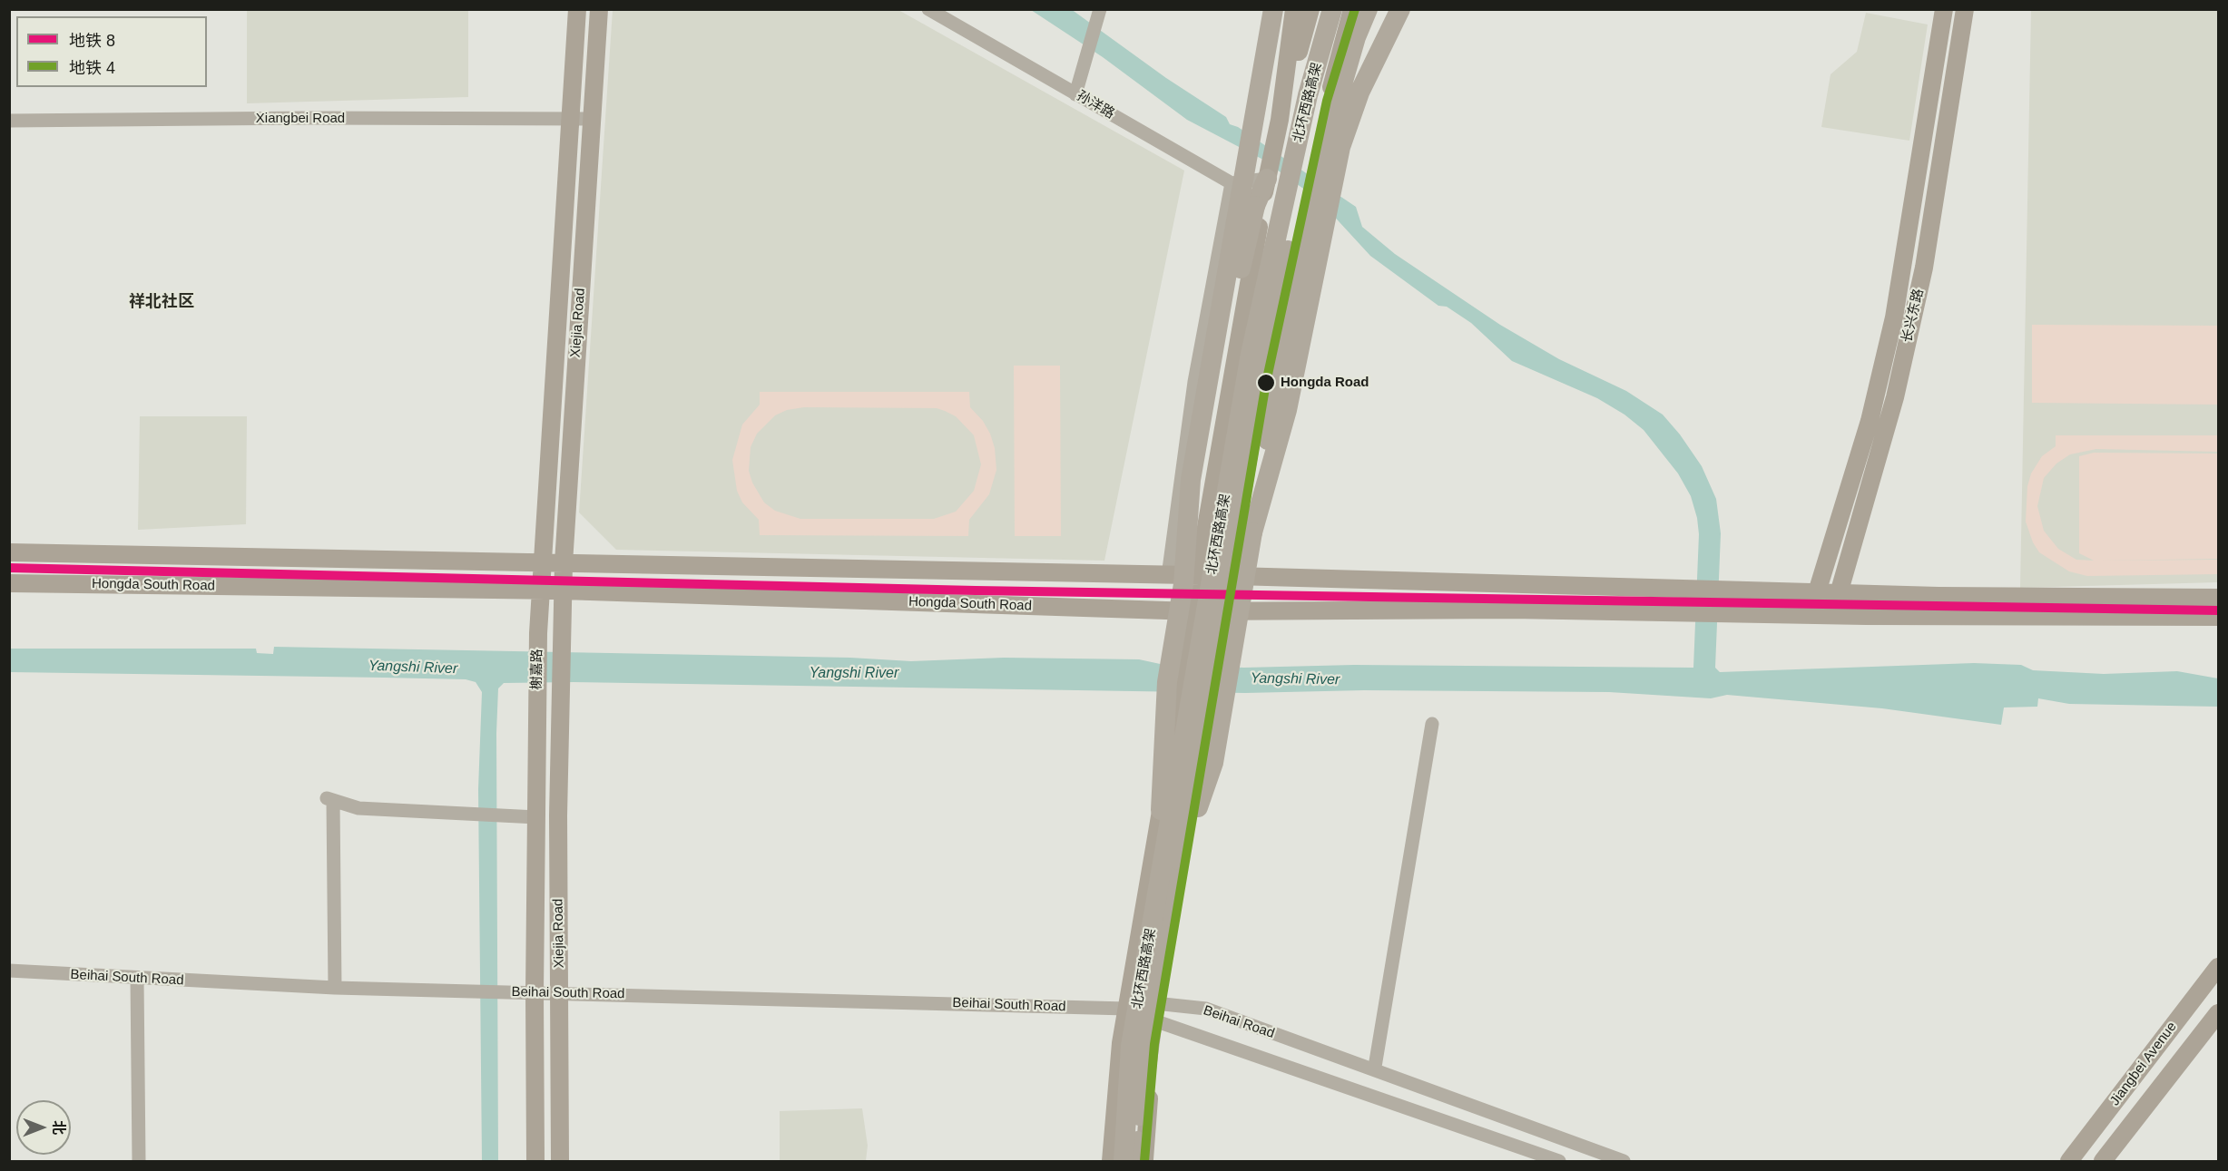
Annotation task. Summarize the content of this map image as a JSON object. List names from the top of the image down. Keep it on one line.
{"streets":{"highway":["北环西路高架"],"main road":["长兴东路","Xiejia Road","Hongda South Road","榭嘉路","Jiangbei Avenue"],"street":["孙洋路","Xiangbei Road","Beihai South Road","Beihai Road"]},"crossings":[["Xiangbei Road","Xiejia Road"],["长兴东路","Hongda South Road"],["Xiejia Road","Hongda South Road"],["Xiejia Road","榭嘉路"],["Xiejia Road","Beihai South Road"],["Beihai South Road","Beihai Road"]],"districts":["祥北社区"],"water":["Yangshi River"],"places":["Hongda Road"],"lines":["metro line 4","metro line 8"],"legend":["地铁 8","地铁 4"],"north":"right"}
